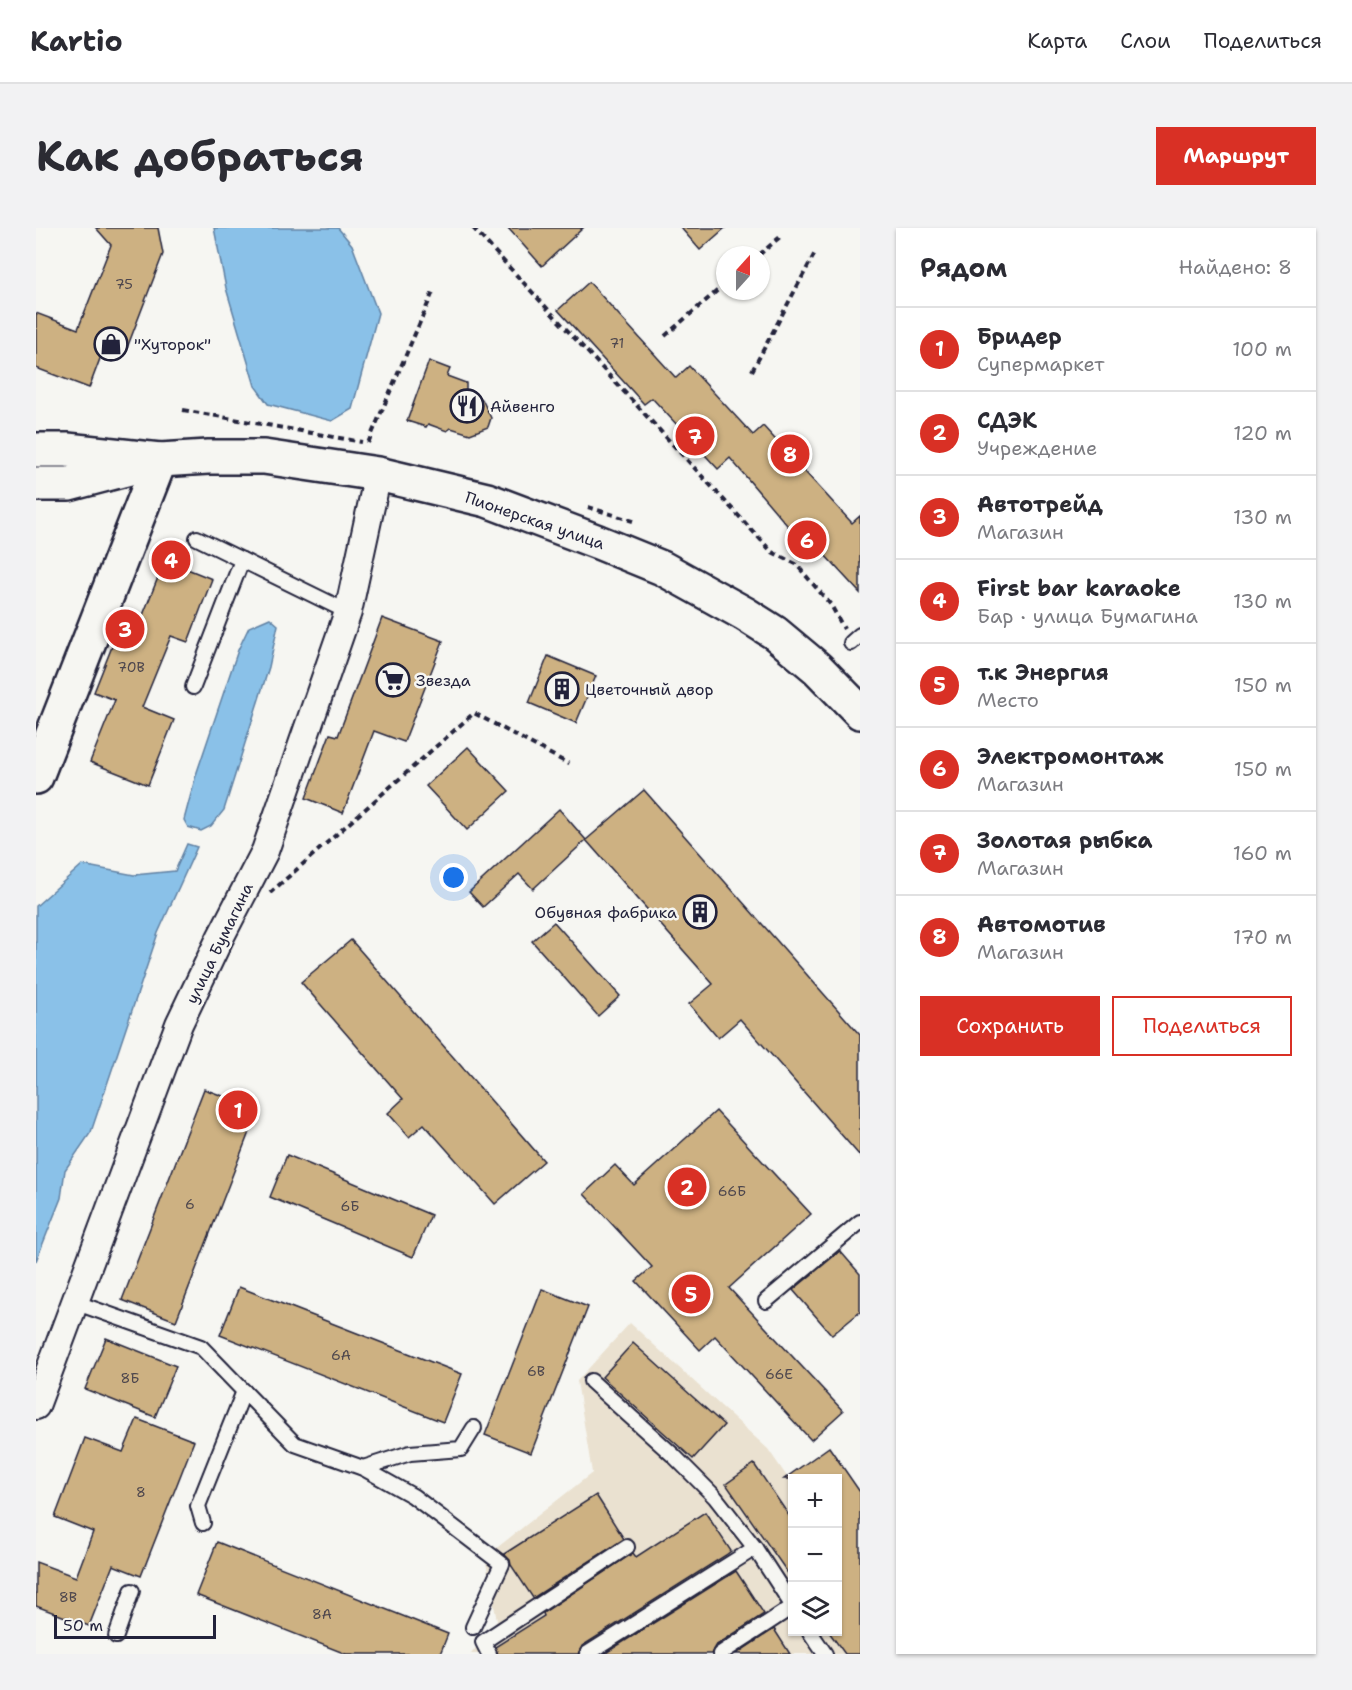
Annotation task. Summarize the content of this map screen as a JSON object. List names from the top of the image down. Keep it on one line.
{"streets":{"main road":["Пионерская улица"],"street":["улица Бумагина"]},"crossings":[["Пионерская улица","улица Бумагина"]],"places":{"shop":["\"Хуторок\""],"restaurant":["Айвенго"],"supermarket":["Звезда"],"building":["Цветочный двор","Обувная фабрика"]},"house_numbers":["75","71","70В","66Б","6","6Б","6А","6В","66Е","8Б","8","8В","8А"],"scale_bar":"50 m","north":"top","page":{"header":"Kartio","nav":["Карта","Слои","Поделиться"],"buttons":["Маршрут",["Сохранить","Поделиться"]],"title":"Как добраться","heading":["Рядом","Найдено: 8"],"list":[{"mark":"1","name":"Бридер","note":"Супермаркет","value":"100 m"},{"mark":"2","name":"СДЭК","note":"Учреждение","value":"120 m"},{"mark":"3","name":"Автотрейд","note":"Магазин","value":"130 m"},{"mark":"4","name":"First bar karaoke","note":"Бар · улица Бумагина","value":"130 m"},{"mark":"5","name":"т.к Энергия","note":"Место","value":"150 m"},{"mark":"6","name":"Электромонтаж","note":"Магазин","value":"150 m"},{"mark":"7","name":"Золотая рыбка","note":"Магазин","value":"160 m"},{"mark":"8","name":"Автомотив","note":"Магазин","value":"170 m"}],"pins":["7","8","6","4","3","1","2","5"],"map_buttons":["+","−"],"scale":"50 m"}}
